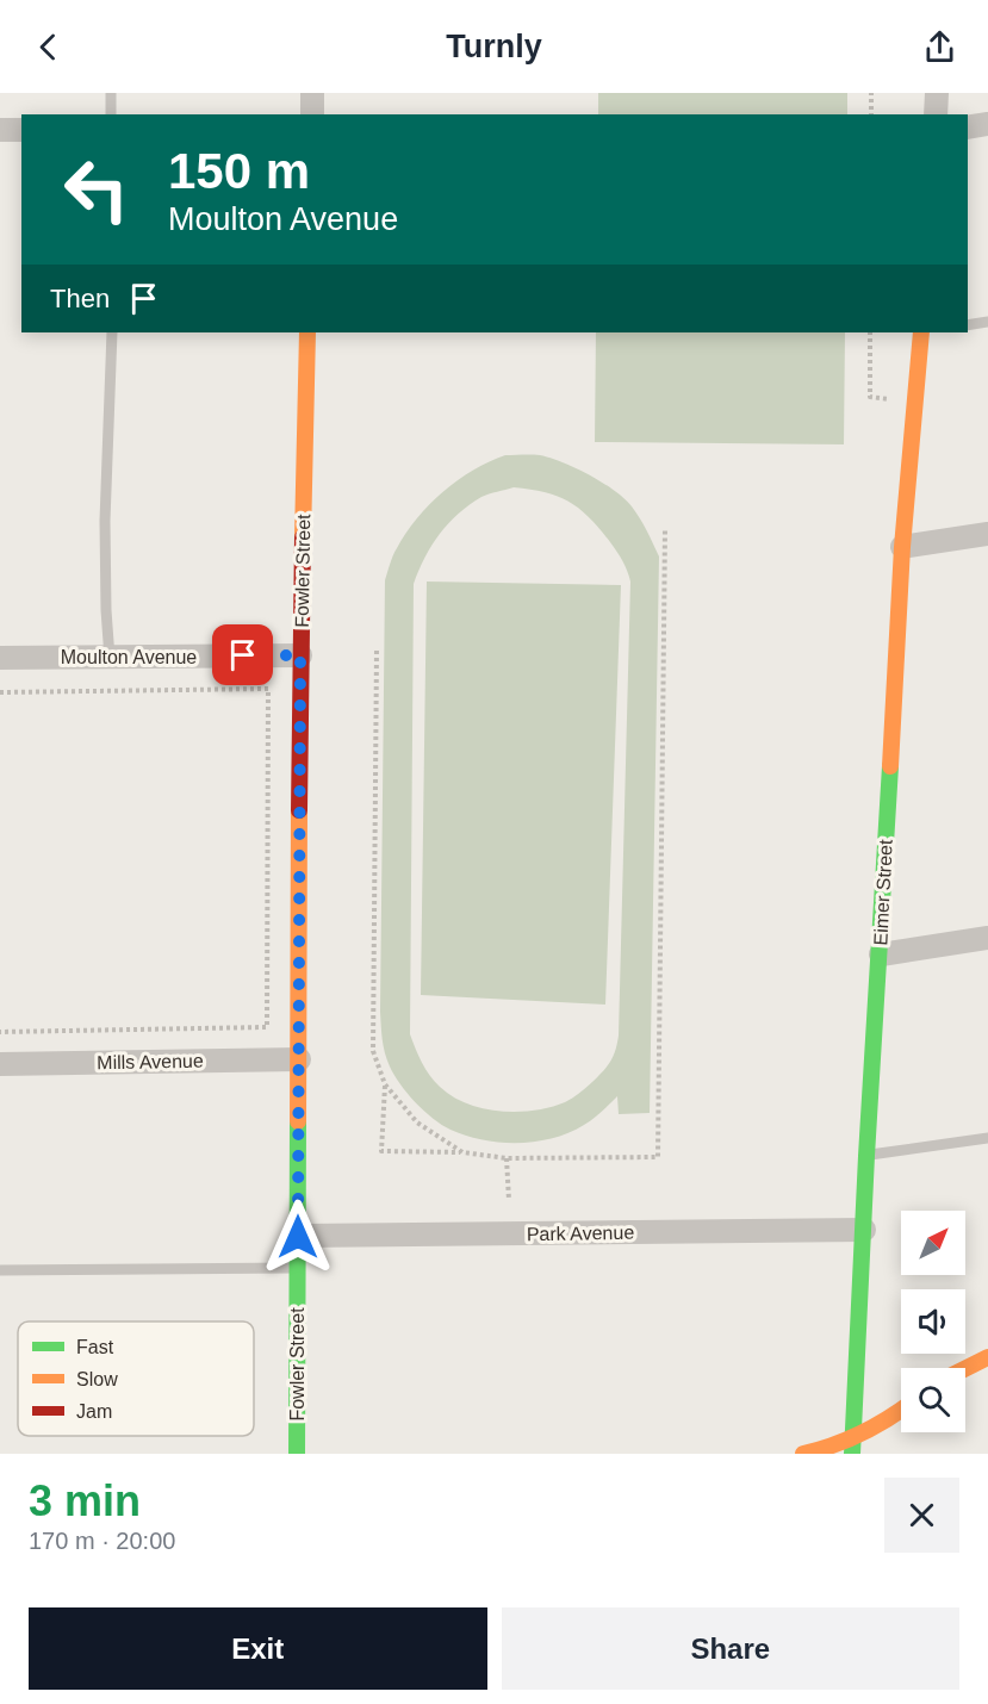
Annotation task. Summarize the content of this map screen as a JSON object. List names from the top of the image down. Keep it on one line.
{"streets":{"street":["Fowler Street","Moulton Avenue","Eimer Street","Mills Avenue","Park Avenue"]},"crossings":[["Fowler Street","Moulton Avenue"],["Fowler Street","Mills Avenue"],["Fowler Street","Park Avenue"],["Eimer Street","Park Avenue"]],"legend":["Fast","Slow","Jam"],"north":"top right","page":{"header":"Turnly","turn":["150 m","Moulton Avenue"],"then":"Then","heading":["3 min","170 m · 20:00"],"buttons":["Exit","Share"]}}
